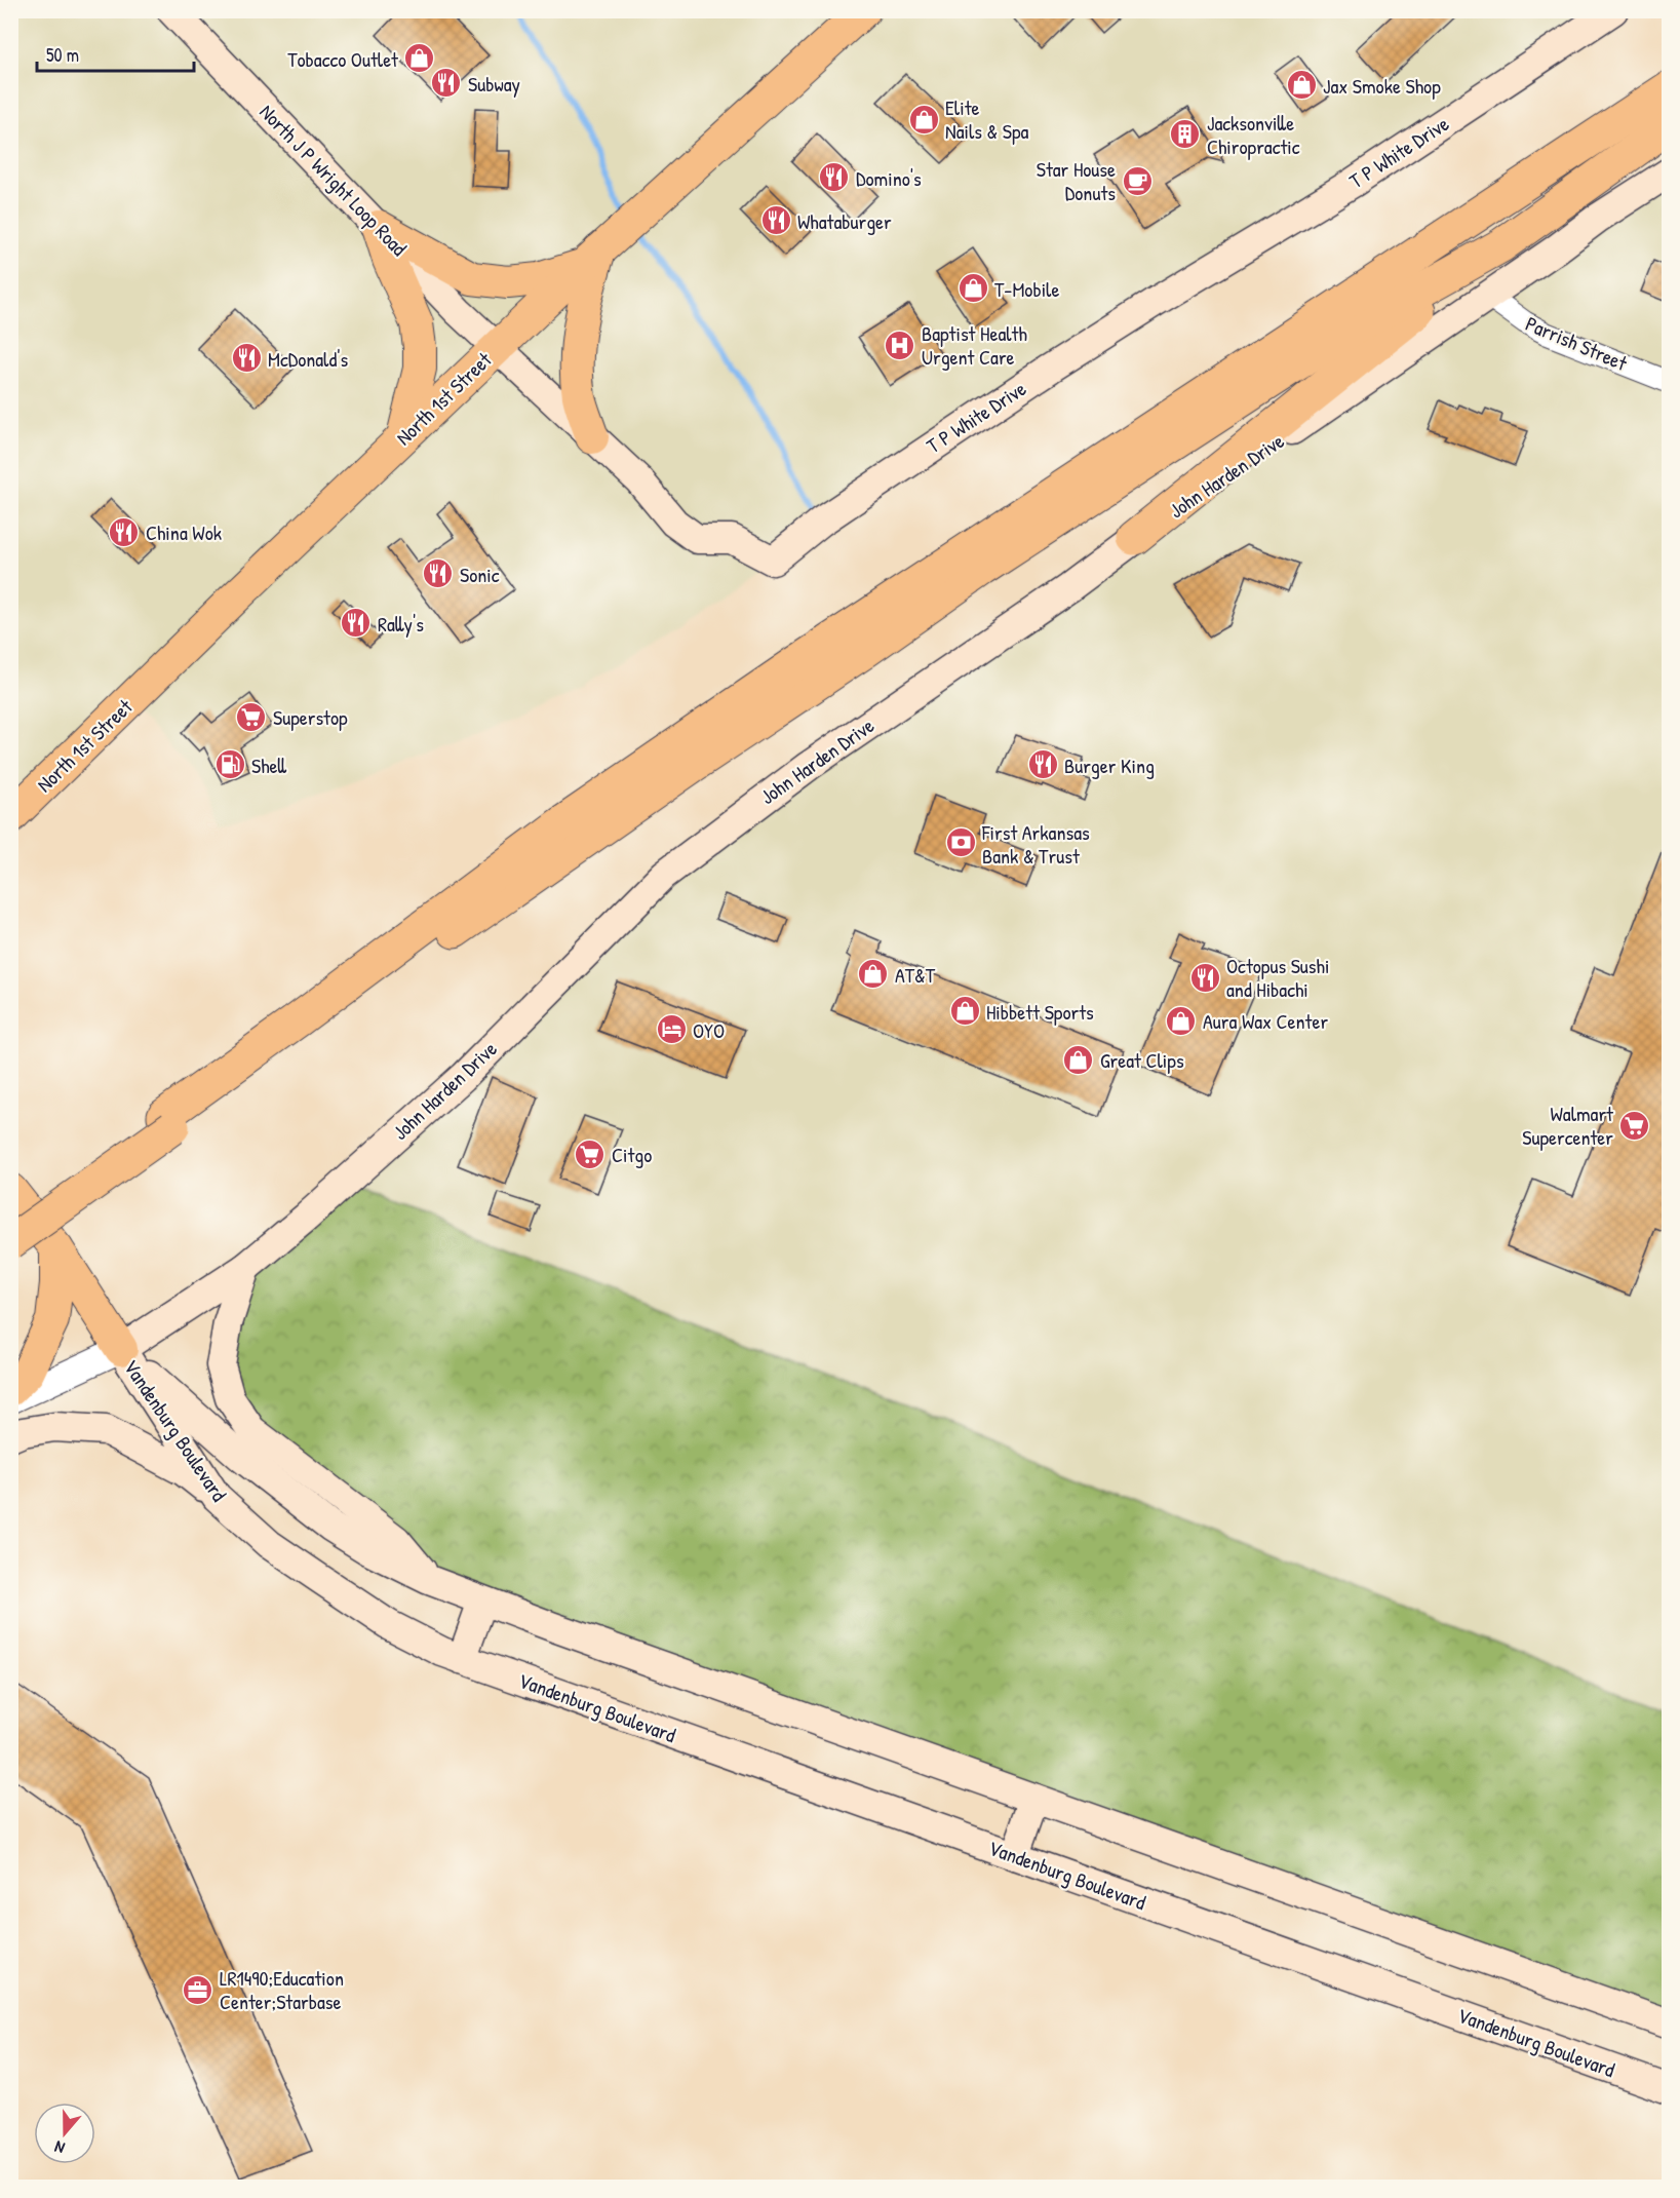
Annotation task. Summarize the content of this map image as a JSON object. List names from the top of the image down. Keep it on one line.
{"streets":{"main road":["T P White Drive","North J P Wright Loop Road","North 1st Street","John Harden Drive","Vandenburg Boulevard"],"street":["Parrish Street"]},"crossings":[["T P White Drive","North J P Wright Loop Road"],["T P White Drive","North 1st Street"],["North J P Wright Loop Road","North 1st Street"],["Parrish Street","John Harden Drive"],["John Harden Drive","Vandenburg Boulevard"]],"places":{"shop":["Tobacco Outlet","Jax Smoke Shop","Elite Nails & Spa","T-Mobile","AT&T","Hibbett Sports","Aura Wax Center","Great Clips"],"restaurant":["Subway","Domino's","Whataburger","McDonald's","China Wok","Sonic","Rally's","Burger King","Octopus Sushi and Hibachi"],"building":["Jacksonville Chiropractic"],"cafe":["Star House Donuts"],"hospital":["Baptist Health Urgent Care"],"supermarket":["Superstop","Walmart Supercenter","Citgo"],"fuel station":["Shell"],"bank":["First Arkansas Bank & Trust"],"hotel":["OYO"],"office":["LR1490;Education Center;Starbase"]},"scale_bar":"50 m","north":"bottom"}
